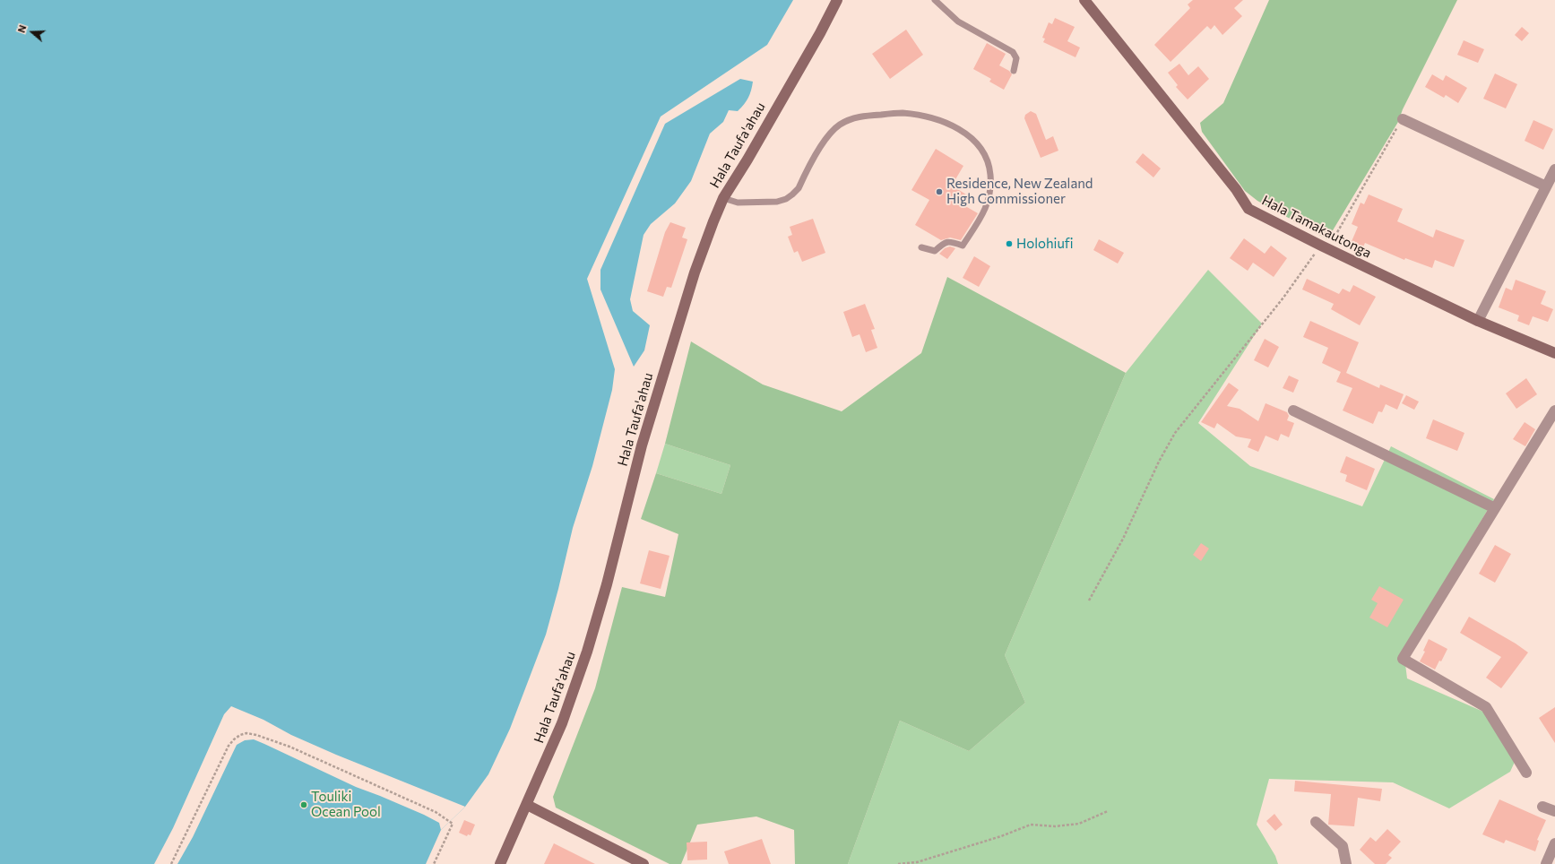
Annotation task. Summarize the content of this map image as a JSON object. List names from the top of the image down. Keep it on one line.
{"streets":{"street":["Hala Taufa'ahau","Hala Tamakautonga"]},"places":["Residence, New Zealand High Commissioner","Holohiufi","Touliki Ocean Pool"],"north":"left"}
